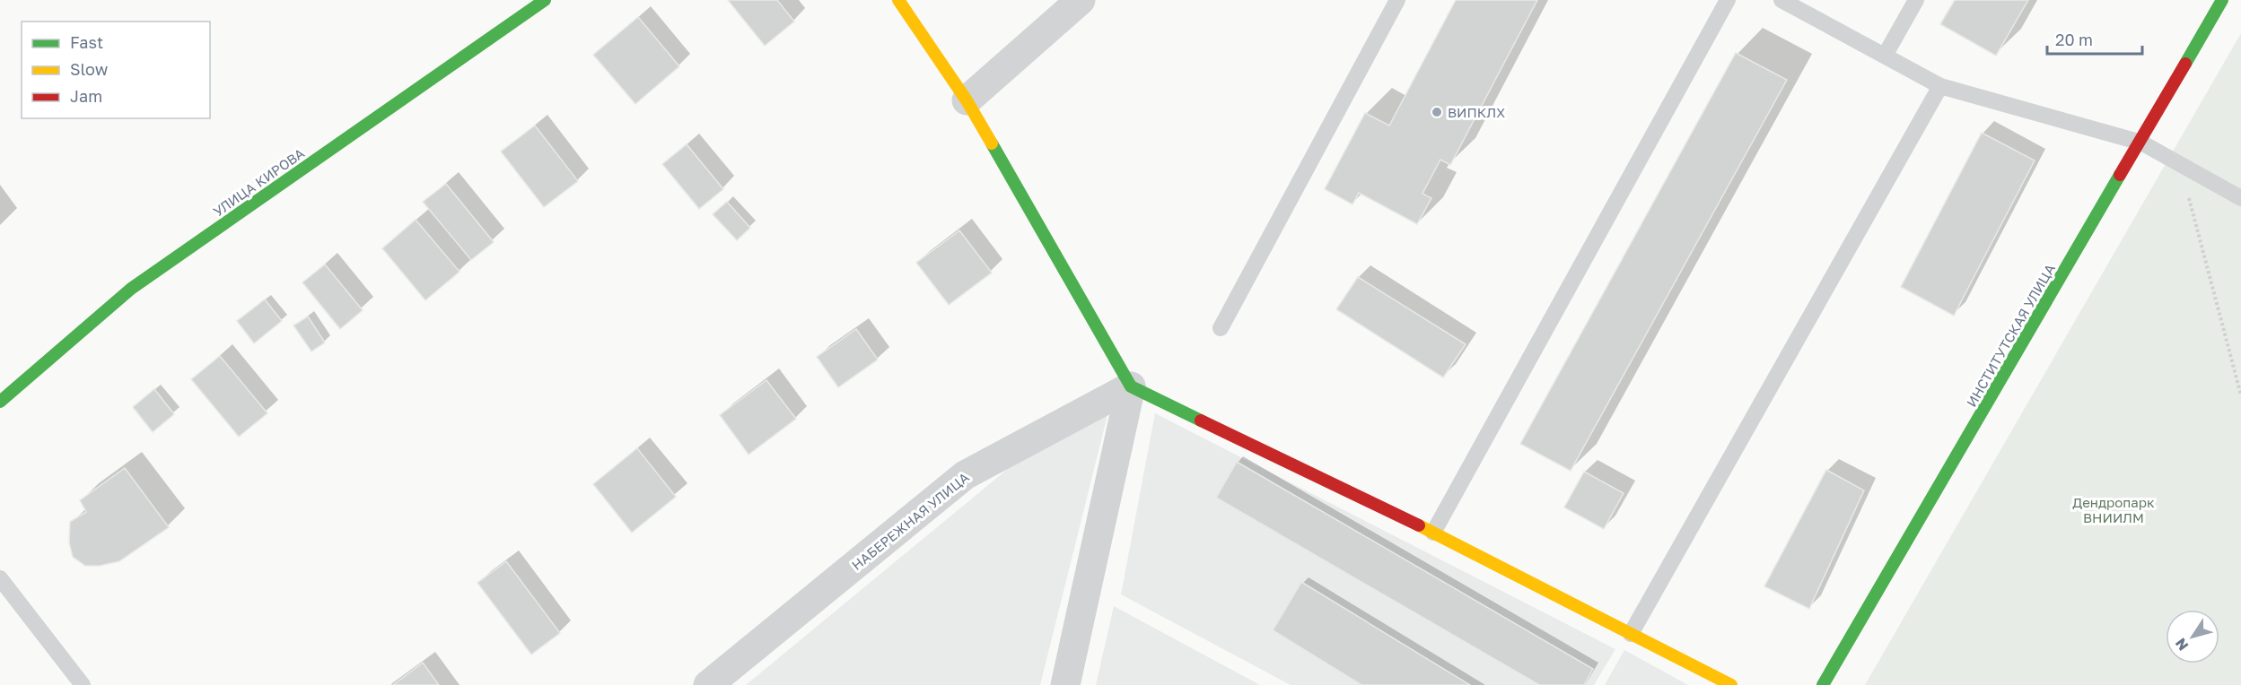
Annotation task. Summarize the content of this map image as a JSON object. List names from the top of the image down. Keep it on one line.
{"streets":{"street":["УЛИЦА КИРОВА","ИНСТИТУТСКАЯ УЛИЦА","НАБЕРЕЖНАЯ УЛИЦА"]},"parks":["Дендропарк ВНИИЛМ"],"places":["ВИПКЛХ"],"legend":["Fast","Slow","Jam"],"scale_bar":"20 m","north":"bottom left"}
